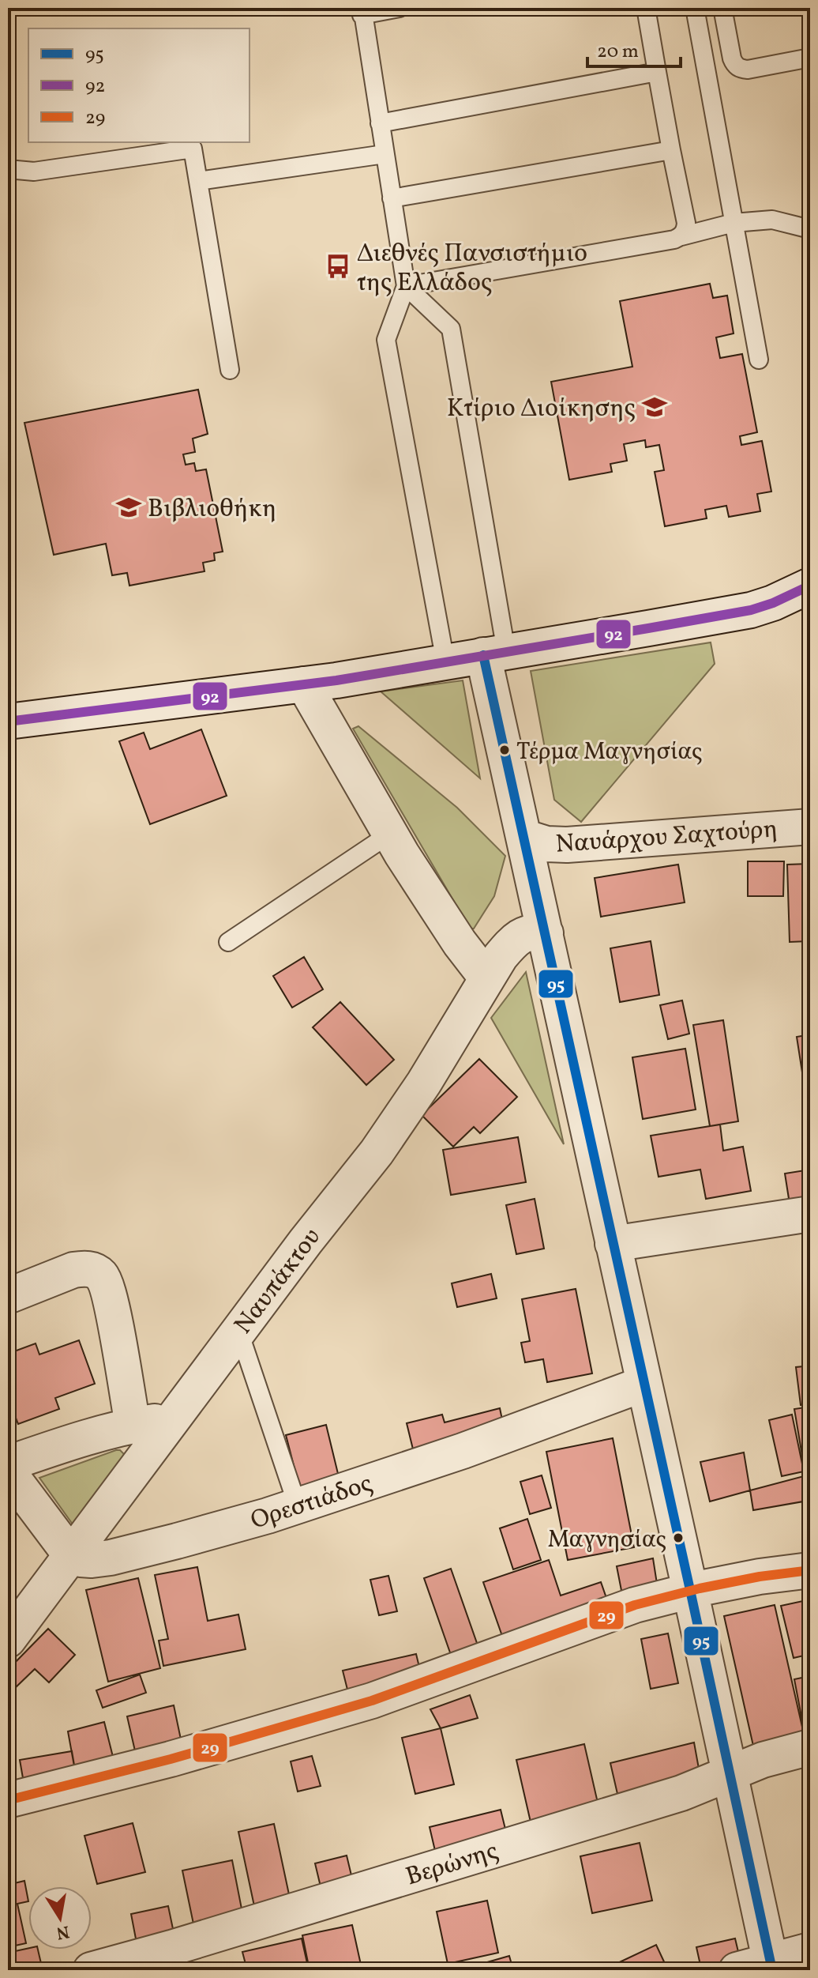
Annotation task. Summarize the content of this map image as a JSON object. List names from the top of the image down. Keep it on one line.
{"streets":{"street":["Ναυάρχου Σαχτούρη","Ναυπάκτου","Ορεστιάδος","Βερώνης"]},"crossings":[["Ναυπάκτου","Ορεστιάδος"]],"places":{"bus stop":["Διεθνές Πανσιστήμιο της Ελλάδος"],"school or university":["Κτίριο Διοίκησης","Βιβλιοθήκη"],"other":["Τέρμα Μαγνησίας","Μαγνησίας"]},"lines":["transit line 92","transit line 95","transit line 29"],"legend":["95","92","29"],"scale_bar":"20 m","north":"bottom"}
